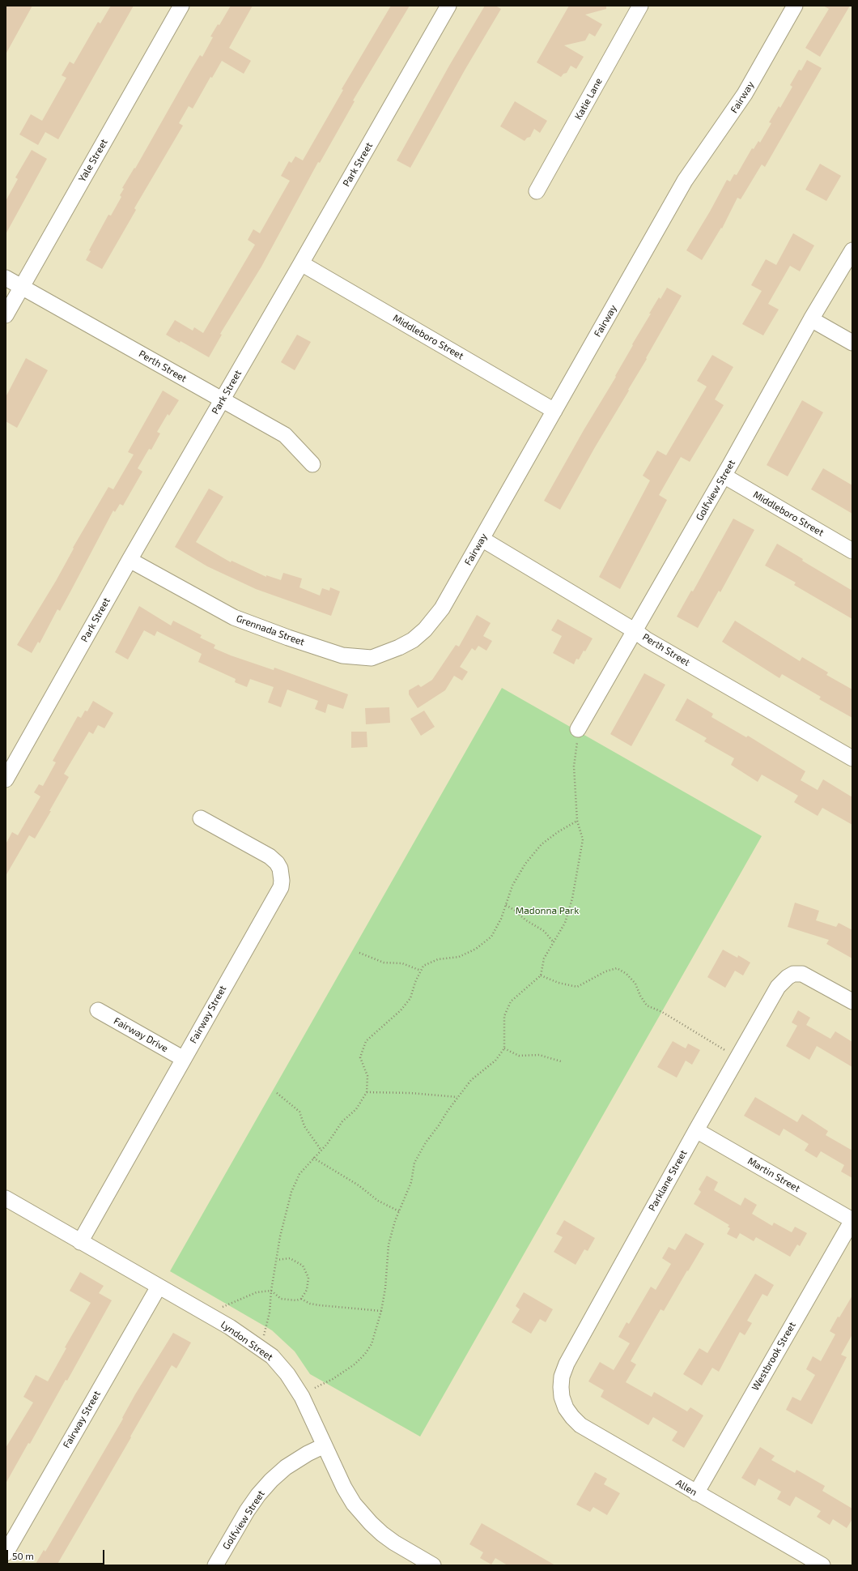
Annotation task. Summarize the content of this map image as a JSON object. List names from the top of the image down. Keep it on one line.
{"streets":{"street":["Fairway","Katie Lane","Yale Street","Park Street","Middleboro Street","Perth Street","Golfview Street","Grennada Street","Fairway Street","Fairway Drive","Martin Street","Parklane Street","Lyndon Street","Westbrook Street","Allen"]},"crossings":[["Fairway","Middleboro Street"],["Fairway","Perth Street"],["Fairway","Grennada Street"],["Yale Street","Perth Street"],["Park Street","Middleboro Street"],["Park Street","Perth Street"],["Park Street","Grennada Street"],["Middleboro Street","Golfview Street"],["Perth Street","Golfview Street"],["Golfview Street","Lyndon Street"],["Fairway Street","Fairway Drive"],["Fairway Street","Lyndon Street"],["Martin Street","Parklane Street"],["Martin Street","Westbrook Street"],["Parklane Street","Allen"],["Westbrook Street","Allen"]],"parks":["Madonna Park"],"scale_bar":"50 m"}
